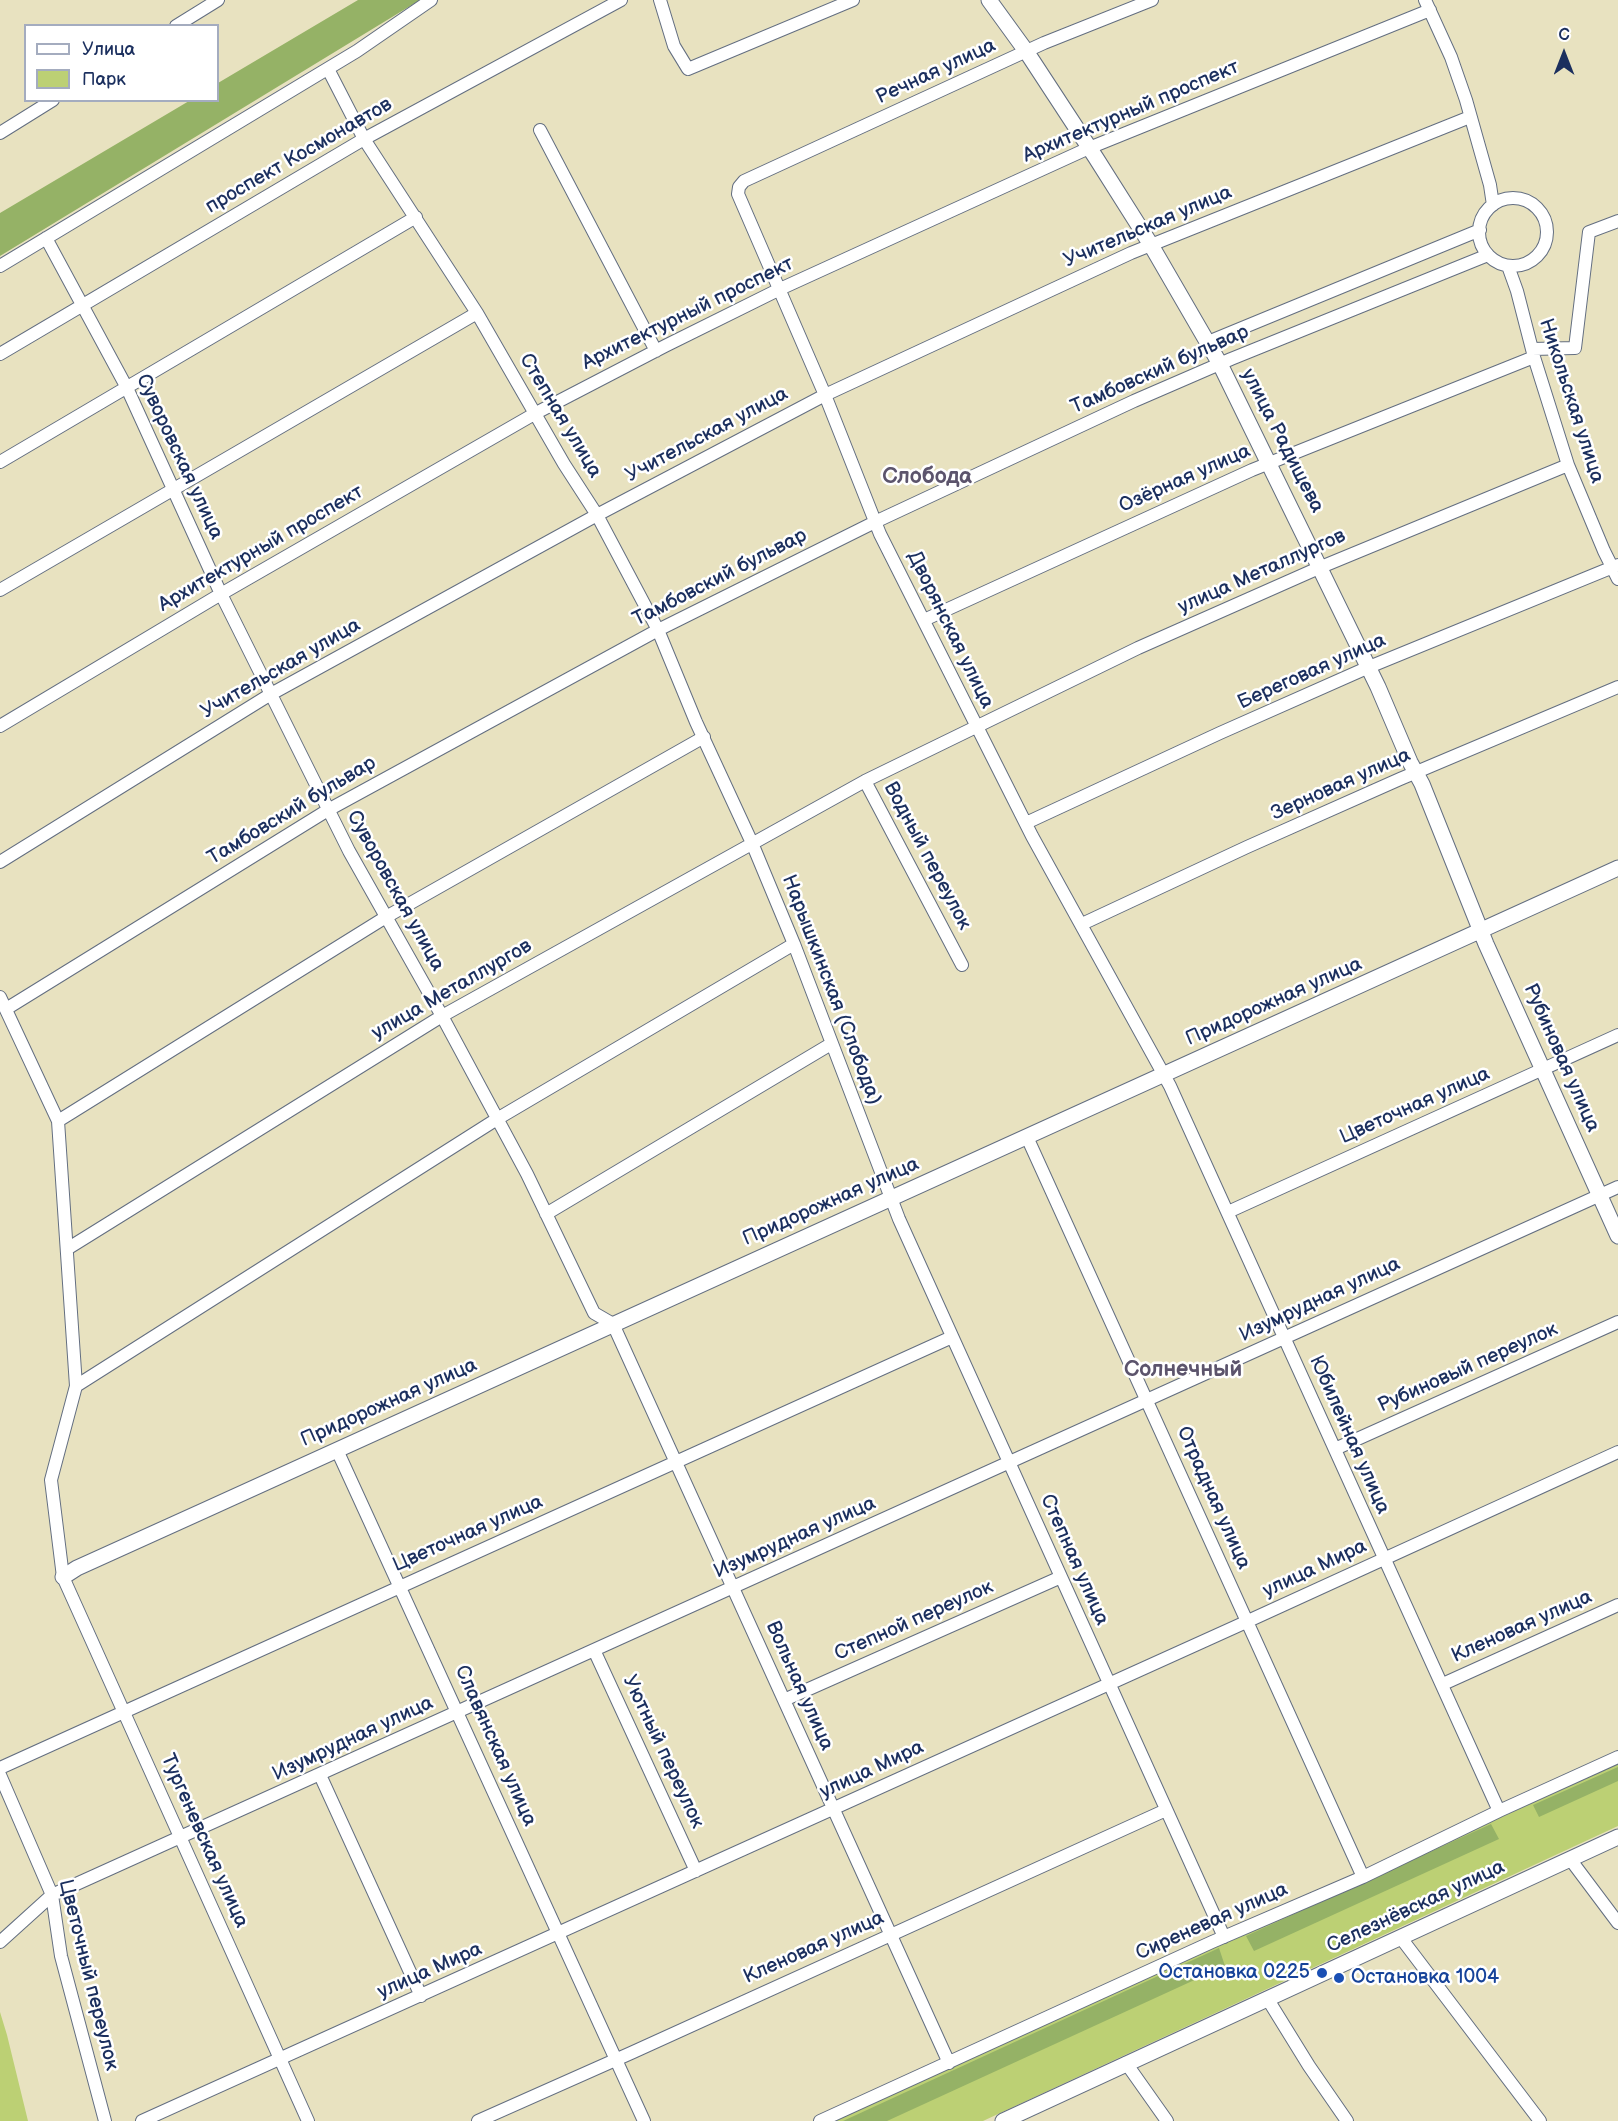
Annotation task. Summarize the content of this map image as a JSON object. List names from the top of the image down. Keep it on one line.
{"streets":{"street":["Речная улица","Архитектурный проспект","проспект Космонавтов","Учительская улица","Тамбовский бульвар","Никольская улица","Степная улица","улица Радищева","Суворовская улица","Озёрная улица","улица Металлургов","Дворянская улица","Береговая улица","Зерновая улица","Водный переулок","Нарышкинская (Слобода)","Придорожная улица","Рубиновая улица","Цветочная улица","Изумрудная улица","Рубиновый переулок","Юбилейная улица","Отрадная улица","улица Мира","Степной переулок","Кленовая улица","Вольная улица","Славянская улица","Уютный переулок","Тургеневская улица","Селезнёвская улица","Сиреневая улица","Цветочный переулок"]},"crossings":[["Речная улица","улица Радищева"],["Речная улица","Дворянская улица"],["Архитектурный проспект","Степная улица"],["Архитектурный проспект","улица Радищева"],["Архитектурный проспект","Суворовская улица"],["Архитектурный проспект","Дворянская улица"],["проспект Космонавтов","Степная улица"],["проспект Космонавтов","Суворовская улица"],["Учительская улица","Степная улица"],["Учительская улица","улица Радищева"],["Учительская улица","Суворовская улица"],["Учительская улица","Дворянская улица"],["Тамбовский бульвар","Никольская улица"],["Тамбовский бульвар","Степная улица"],["Тамбовский бульвар","улица Радищева"],["Тамбовский бульвар","Суворовская улица"],["Тамбовский бульвар","Дворянская улица"],["Никольская улица","Озёрная улица"],["Никольская улица","улица Металлургов"],["Никольская улица","Береговая улица"],["Степная улица","Нарышкинская (Слобода)"],["Степная улица","Придорожная улица"],["Степная улица","Цветочная улица"],["Степная улица","Изумрудная улица"],["Степная улица","улица Мира"],["Степная улица","Степной переулок"],["Степная улица","Кленовая улица"],["Степная улица","Сиреневая улица"],["улица Радищева","Озёрная улица"],["улица Радищева","улица Металлургов"],["улица Радищева","Береговая улица"],["улица Радищева","Зерновая улица"],["улица Радищева","Придорожная улица"],["улица Радищева","Рубиновая улица"],["Суворовская улица","улица Металлургов"],["Суворовская улица","Придорожная улица"],["Суворовская улица","Вольная улица"],["Озёрная улица","Дворянская улица"],["улица Металлургов","Дворянская улица"],["улица Металлургов","Водный переулок"],["улица Металлургов","Нарышкинская (Слобода)"],["улица Металлургов","Тургеневская улица"],["Дворянская улица","Береговая улица"],["Дворянская улица","Зерновая улица"],["Дворянская улица","Водный переулок"],["Дворянская улица","Придорожная улица"],["Дворянская улица","Юбилейная улица"],["Нарышкинская (Слобода)","Придорожная улица"],["Придорожная улица","Рубиновая улица"],["Придорожная улица","Юбилейная улица"],["Придорожная улица","Отрадная улица"],["Придорожная улица","Вольная улица"],["Придорожная улица","Славянская улица"],["Придорожная улица","Тургеневская улица"],["Рубиновая улица","Цветочная улица"],["Рубиновая улица","Изумрудная улица"],["Цветочная улица","Юбилейная улица"],["Цветочная улица","Вольная улица"],["Цветочная улица","Славянская улица"],["Цветочная улица","Тургеневская улица"],["Изумрудная улица","Юбилейная улица"],["Изумрудная улица","Отрадная улица"],["Изумрудная улица","Вольная улица"],["Изумрудная улица","Славянская улица"],["Изумрудная улица","Уютный переулок"],["Изумрудная улица","Тургеневская улица"],["Изумрудная улица","Цветочный переулок"],["Рубиновый переулок","Юбилейная улица"],["Юбилейная улица","улица Мира"],["Юбилейная улица","Кленовая улица"],["Юбилейная улица","Сиреневая улица"],["Отрадная улица","улица Мира"],["Отрадная улица","Сиреневая улица"],["улица Мира","Вольная улица"],["улица Мира","Славянская улица"],["улица Мира","Уютный переулок"],["улица Мира","Тургеневская улица"],["Степной переулок","Вольная улица"],["Кленовая улица","Вольная улица"],["Кленовая улица","Славянская улица"],["Вольная улица","Сиреневая улица"]],"districts":["Слобода","Солнечный"],"places":["Остановка 0225","Остановка 1004"],"legend":["Улица","Парк"],"north":"top"}
